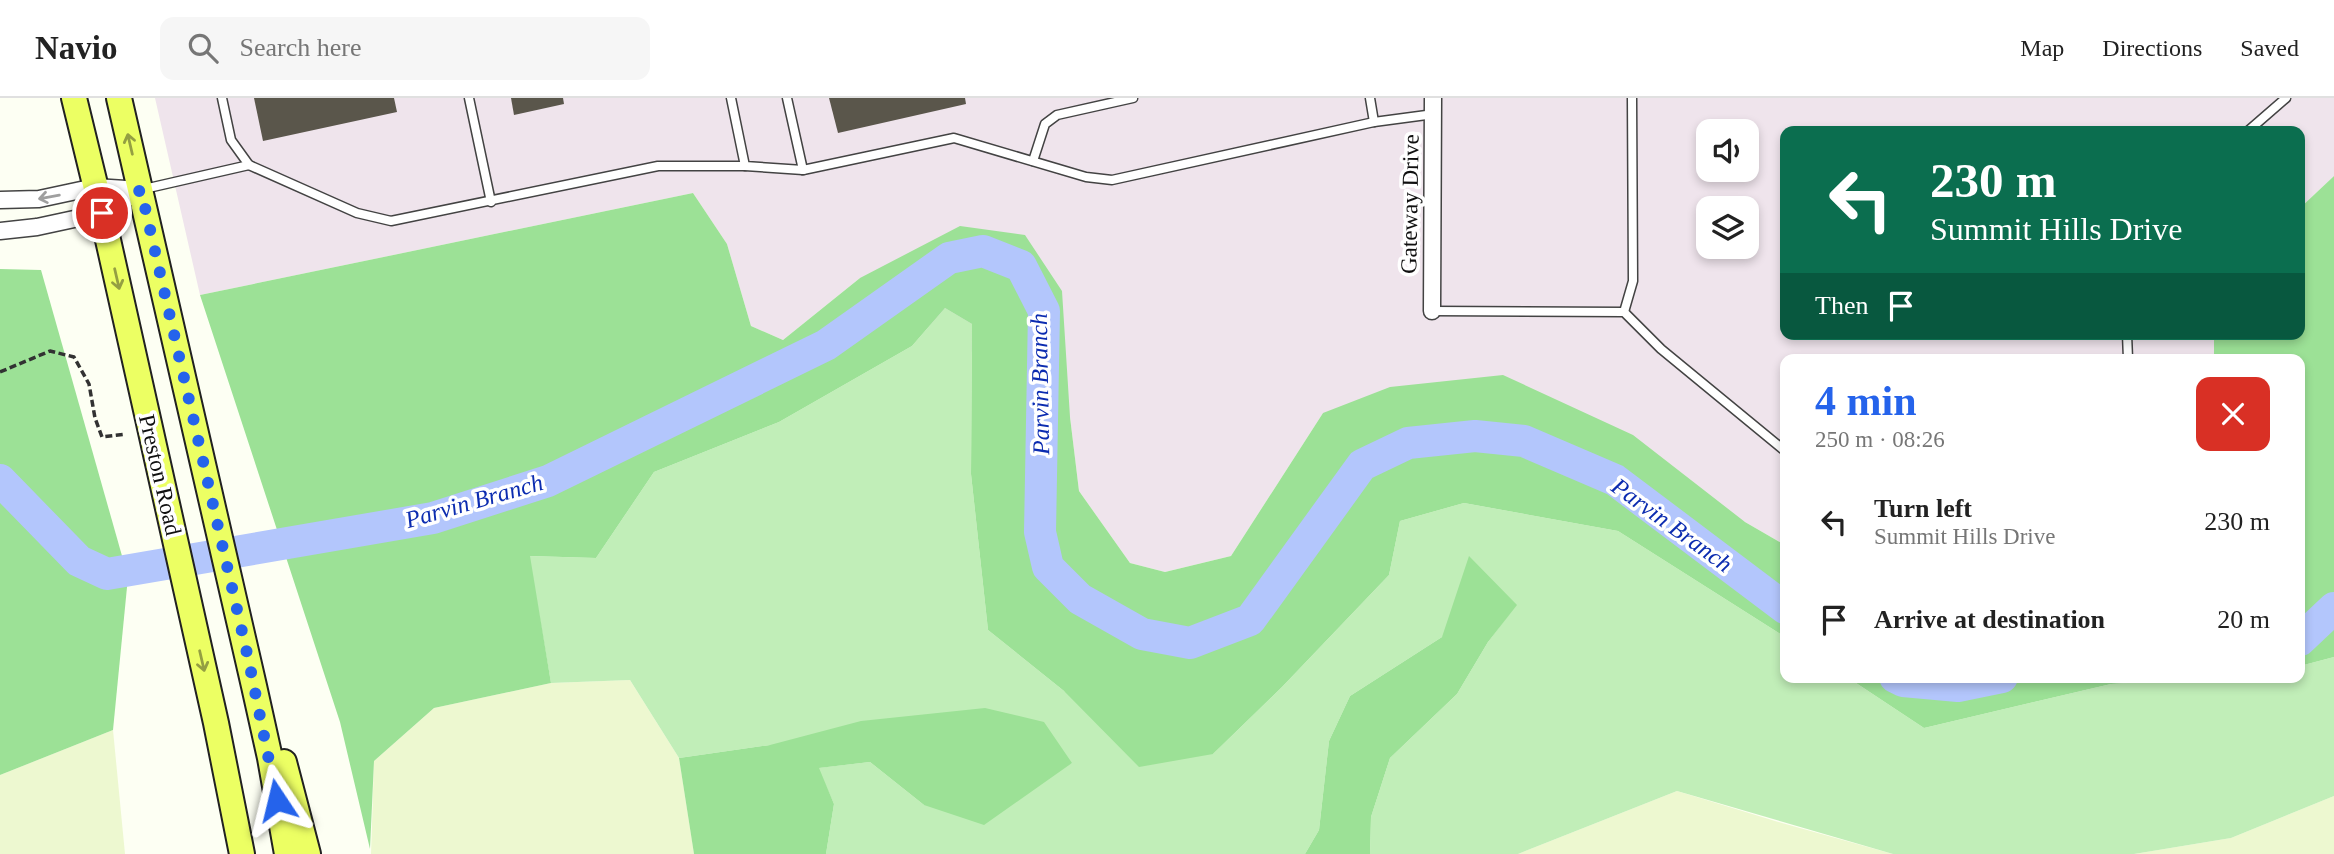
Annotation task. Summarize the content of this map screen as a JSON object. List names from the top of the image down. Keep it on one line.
{"streets":{"main road":["Preston Road"],"street":["Gateway Drive"]},"water":["Parvin Branch"],"page":{"header":"Navio","search":"Search here","nav":["Map","Directions","Saved"],"turn":["230 m","Summit Hills Drive"],"then":"Then","heading":["4 min","250 m · 08:26"],"list":[{"name":"Turn left","note":"Summit Hills Drive","value":"230 m"},{"name":"Arrive at destination","value":"20 m"}]}}
